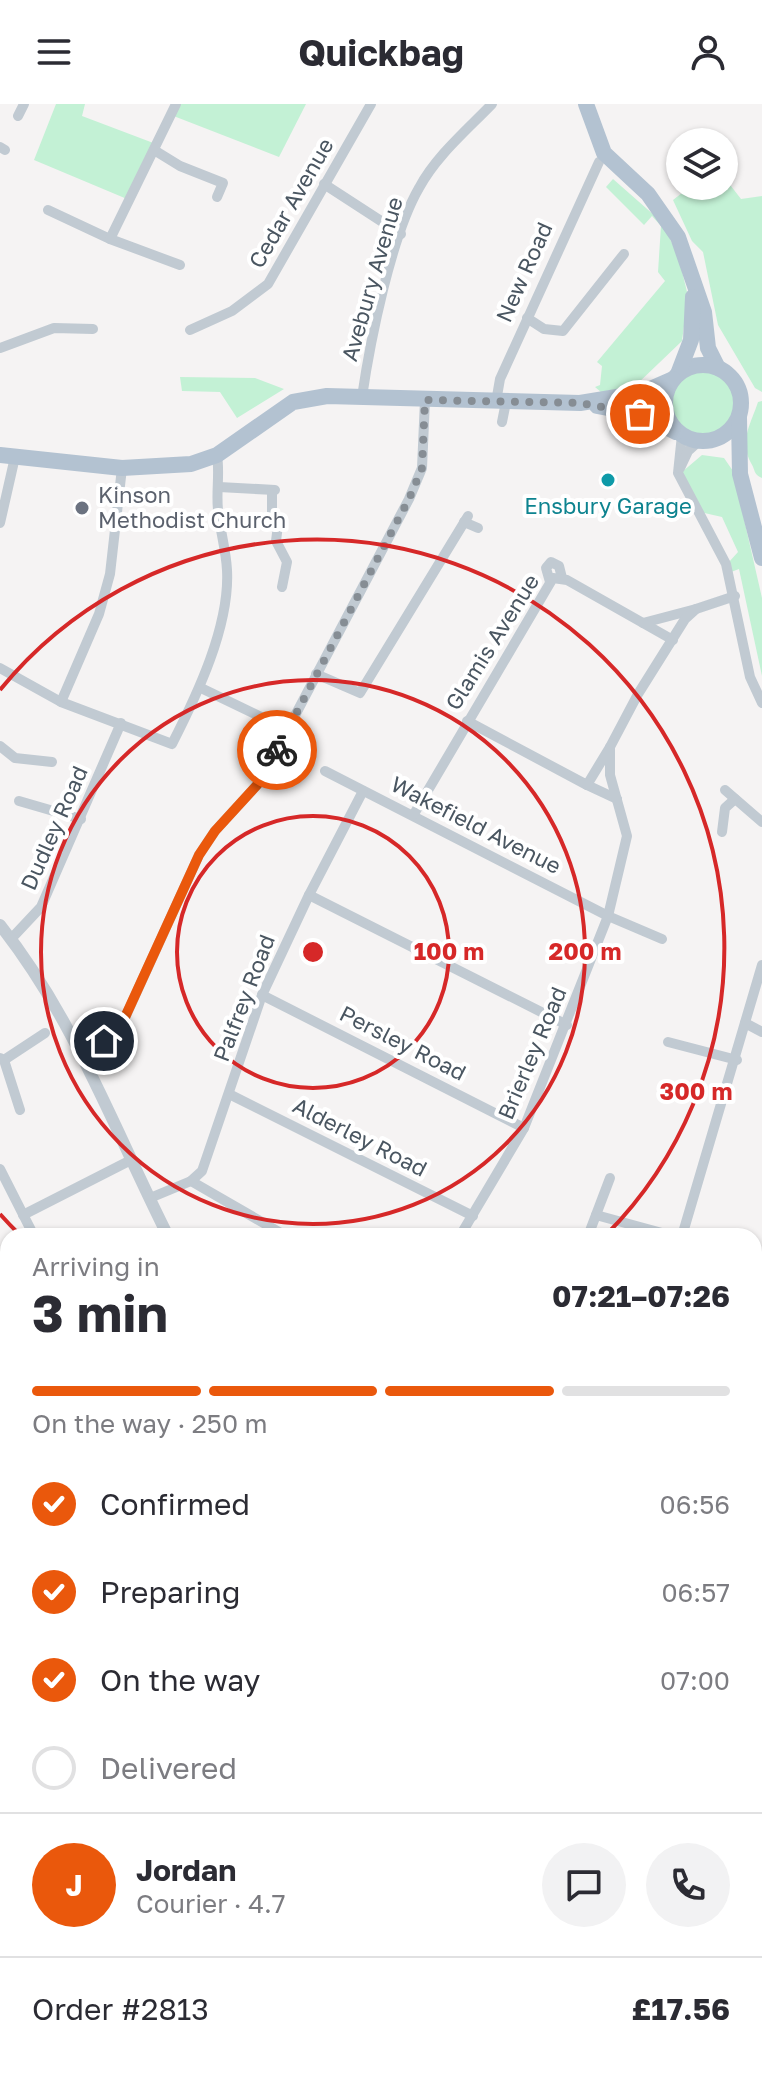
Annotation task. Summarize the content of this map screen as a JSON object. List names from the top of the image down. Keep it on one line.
{"streets":{"street":["Cedar Avenue","New Road","Avebury Avenue","Glamis Avenue","Wakefield Avenue","Dudley Road","Palfrey Road","Persley Road","Brierley Road","Alderley Road"]},"crossings":[["Glamis Avenue","Wakefield Avenue"],["Wakefield Avenue","Palfrey Road"],["Wakefield Avenue","Brierley Road"],["Palfrey Road","Persley Road"],["Palfrey Road","Alderley Road"],["Persley Road","Brierley Road"],["Brierley Road","Alderley Road"]],"places":["Ensbury Garage","Kinson Methodist Church"],"page":{"header":"Quickbag","heading":["3 min","Arriving in","07:21–07:26"],"panel":["Jordan","Courier · 4.7","Order #2813","£17.56"],"bar":"On the way · 250 m","list":[["Confirmed","06:56"],["Preparing","06:57"],["On the way","07:00"],"Delivered"],"round":"J"},"rings":["100 m","200 m","300 m"]}
